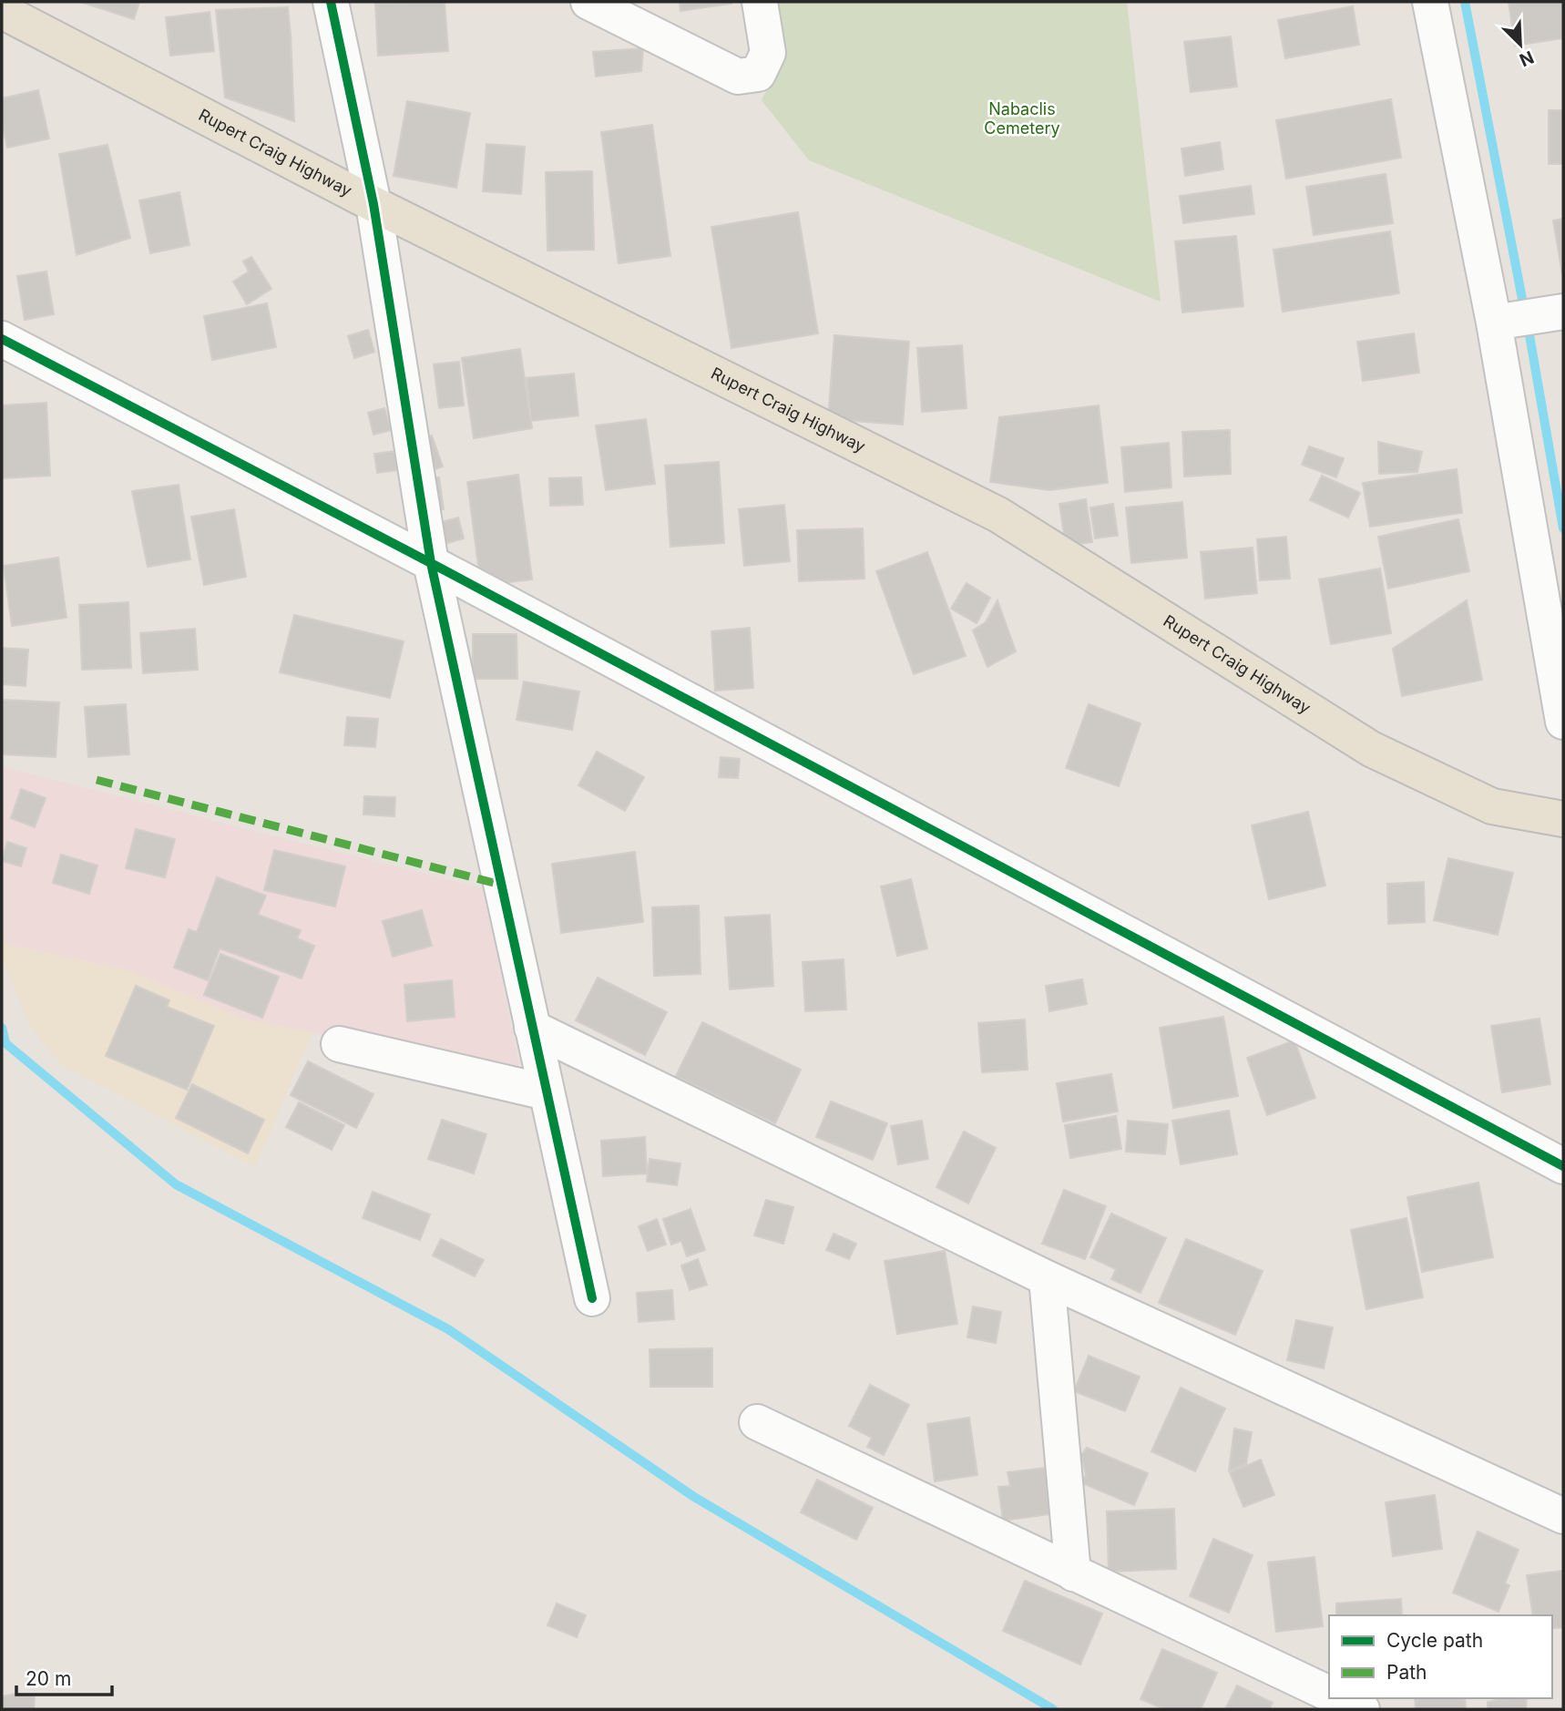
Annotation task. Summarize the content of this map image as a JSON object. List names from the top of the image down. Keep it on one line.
{"streets":{"main road":["Rupert Craig Highway"]},"parks":["Nabaclis Cemetery"],"legend":["Cycle path","Path"],"scale_bar":"20 m","north":"bottom right"}
